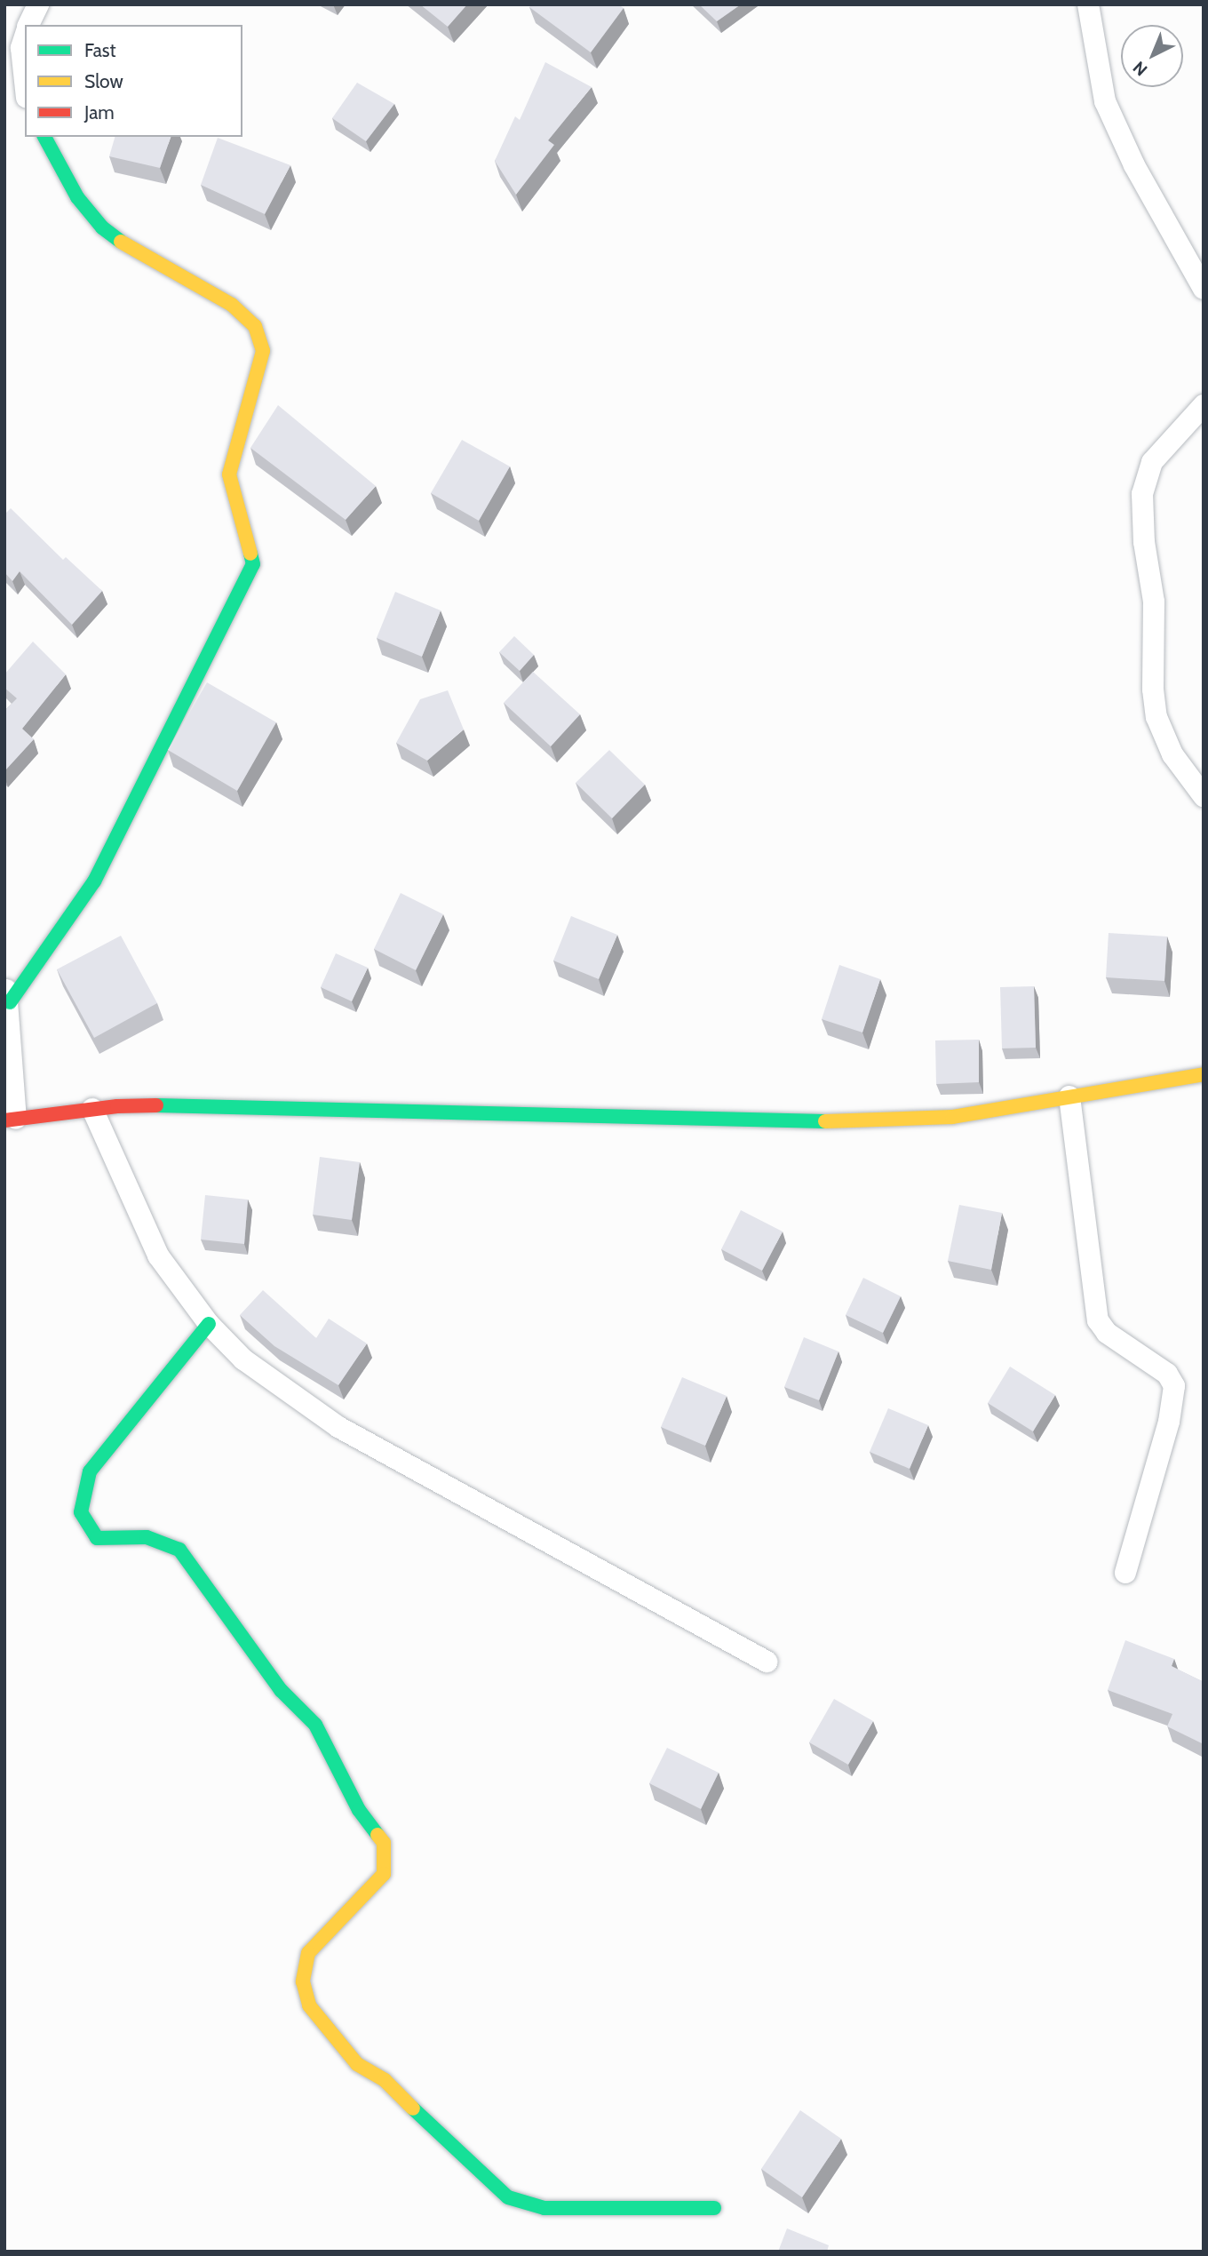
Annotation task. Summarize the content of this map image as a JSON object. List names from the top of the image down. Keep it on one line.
{"legend":["Fast","Slow","Jam"],"north":"bottom left"}
